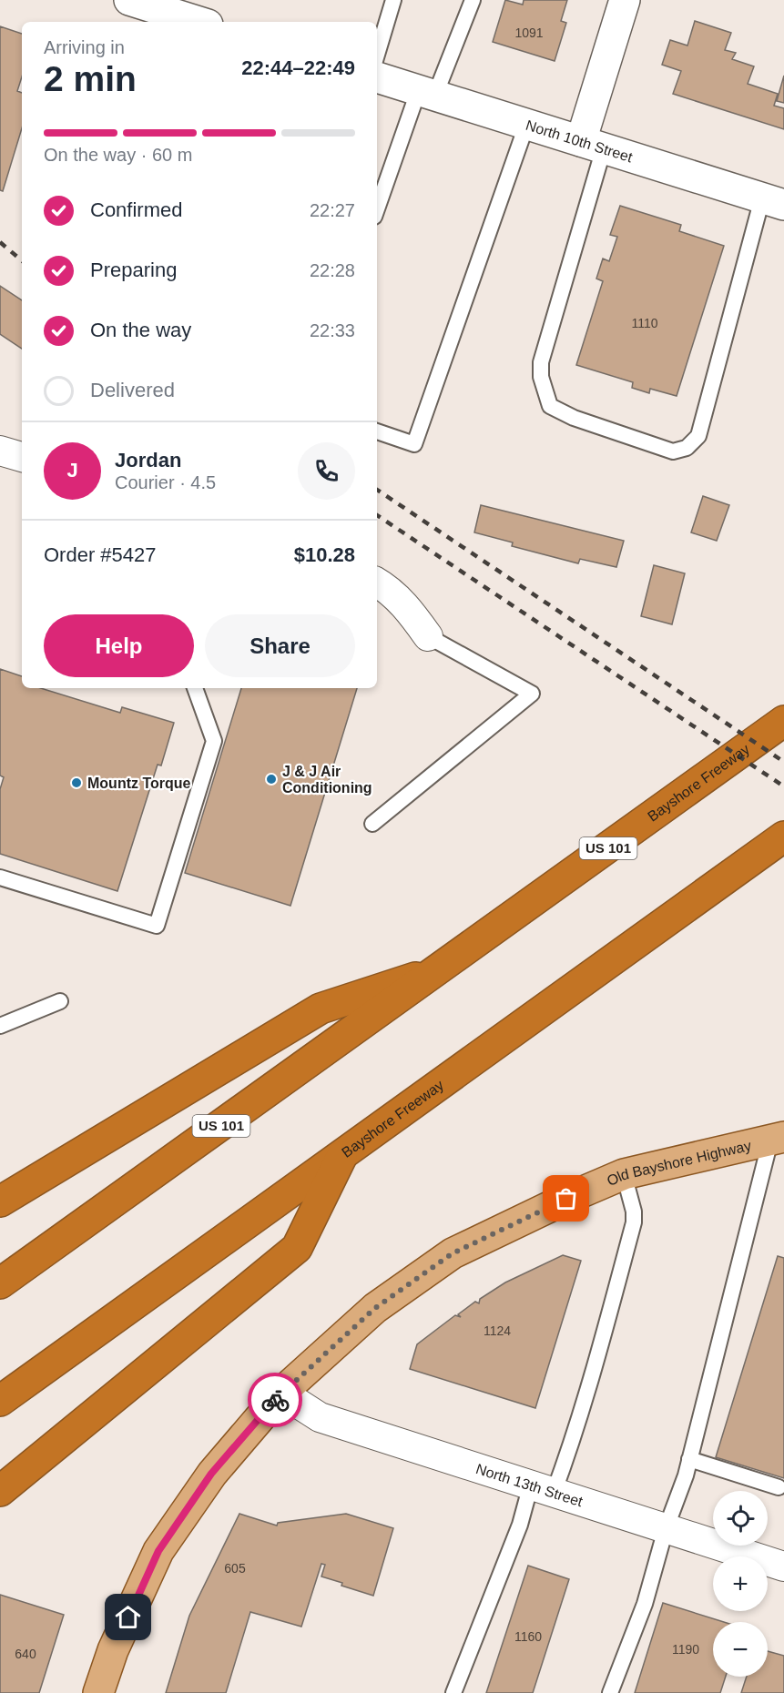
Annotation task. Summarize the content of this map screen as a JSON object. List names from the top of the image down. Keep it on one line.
{"streets":{"highway":["Bayshore Freeway","US 101"],"main road":["North 10th Street","Old Bayshore Highway"],"street":["North 13th Street"]},"crossings":[["Old Bayshore Highway","North 13th Street"]],"places":["J & J Air Conditioning","Mountz Torque"],"house_numbers":["1091","1110","1124","605","1160","1190","640"],"page":{"heading":["2 min","Arriving in","22:44–22:49"],"panel":["Jordan","Courier · 4.5","Order #5427","$10.28"],"bar":"On the way · 60 m","list":[["Confirmed","22:27"],["Preparing","22:28"],["On the way","22:33"],"Delivered"],"round":"J","buttons":["Help","Share"],"map_buttons":["+","−"]}}
